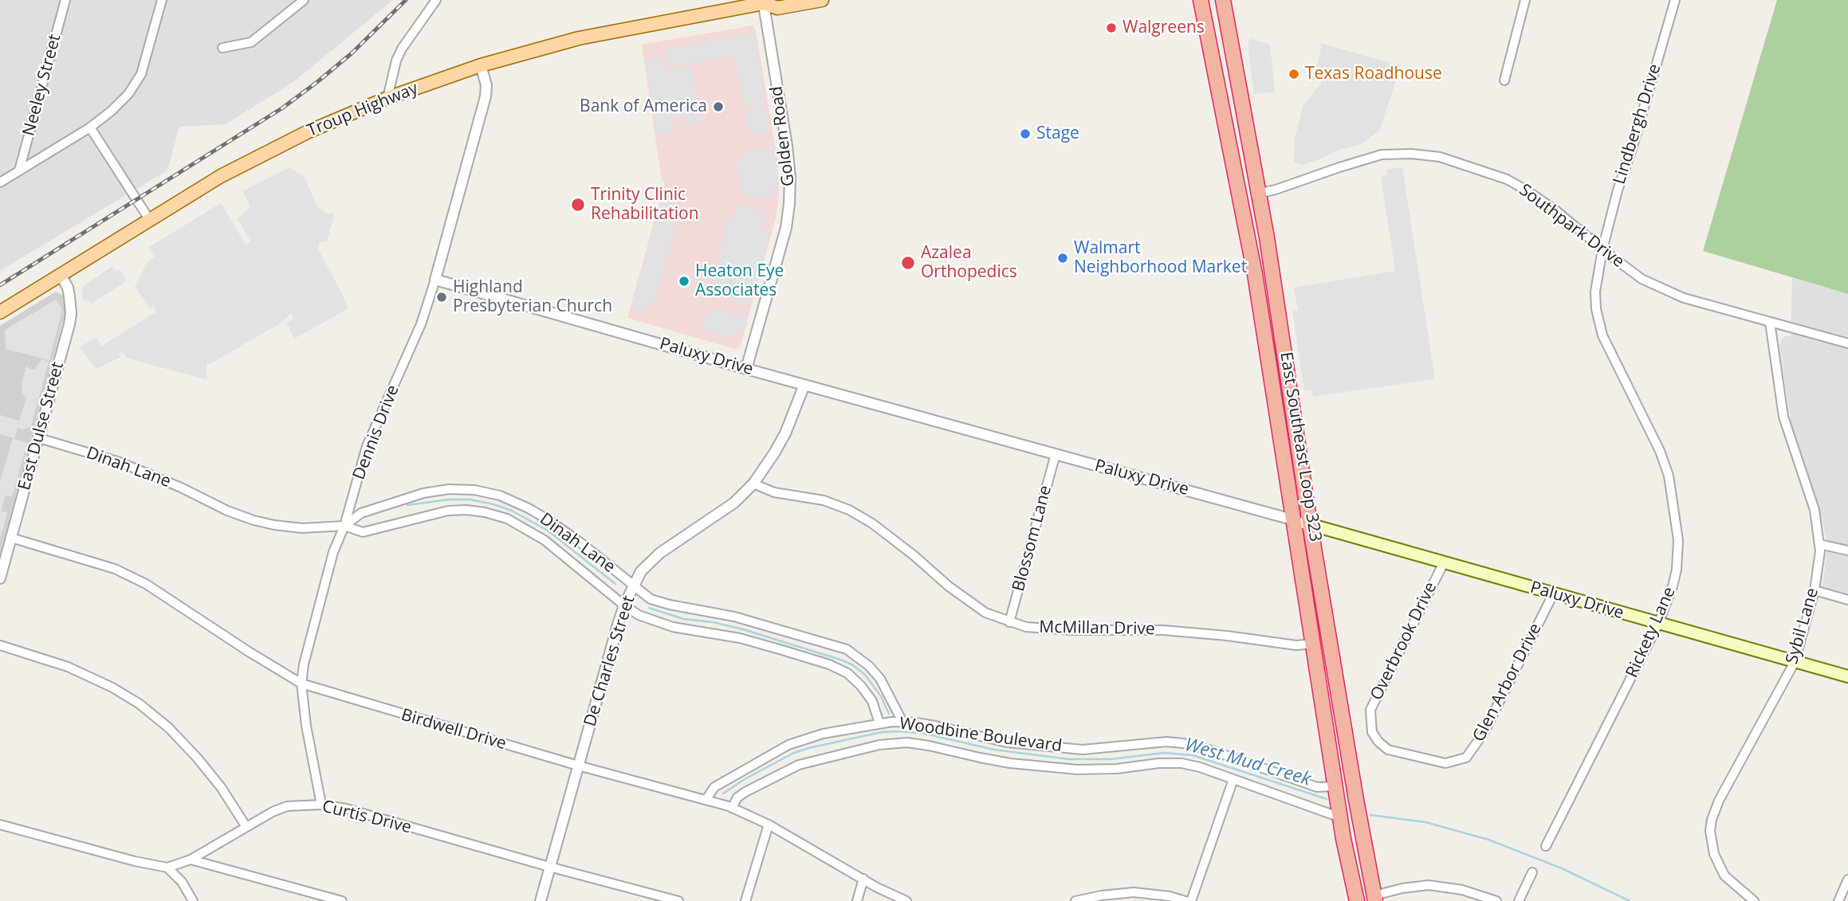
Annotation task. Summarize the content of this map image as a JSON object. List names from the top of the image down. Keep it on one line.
{"streets":{"highway":["East Southeast Loop 323"],"main road":["Troup Highway","Paluxy Drive"],"street":["Neeley Street","Lindbergh Drive","Golden Road","Southpark Drive","East Dulse Street","Dennis Drive","Dinah Lane","Blossom Lane","Sybil Lane","McMillan Drive","Rickety Lane","Overbrook Drive","De Charles Street","Glen Arbor Drive","Birdwell Drive","Woodbine Boulevard","Curtis Drive"]},"crossings":[["Troup Highway","Golden Road"],["Troup Highway","East Dulse Street"],["Troup Highway","Dennis Drive"],["Lindbergh Drive","Southpark Drive"],["Lindbergh Drive","Rickety Lane"],["Golden Road","Paluxy Drive"],["Southpark Drive","East Southeast Loop 323"],["Southpark Drive","Sybil Lane"],["Southpark Drive","Rickety Lane"],["Paluxy Drive","Dennis Drive"],["Paluxy Drive","East Southeast Loop 323"],["Paluxy Drive","Blossom Lane"],["Paluxy Drive","Sybil Lane"],["Paluxy Drive","Rickety Lane"],["Paluxy Drive","Overbrook Drive"],["Paluxy Drive","De Charles Street"],["Paluxy Drive","Glen Arbor Drive"],["East Dulse Street","Dinah Lane"],["East Dulse Street","Birdwell Drive"],["Dennis Drive","Dinah Lane"],["Dennis Drive","Birdwell Drive"],["Dennis Drive","Curtis Drive"],["East Southeast Loop 323","McMillan Drive"],["East Southeast Loop 323","Woodbine Boulevard"],["Dinah Lane","De Charles Street"],["Dinah Lane","Woodbine Boulevard"],["Blossom Lane","McMillan Drive"],["McMillan Drive","De Charles Street"],["Overbrook Drive","Glen Arbor Drive"],["De Charles Street","Birdwell Drive"],["De Charles Street","Curtis Drive"],["Birdwell Drive","Woodbine Boulevard"]],"water":["West Mud Creek"],"places":["Walgreens","Texas Roadhouse","Bank of America","Stage","Trinity Clinic Rehabilitation","Walmart Neighborhood Market","Azalea Orthopedics","Heaton Eye Associates","Highland Presbyterian Church"]}
